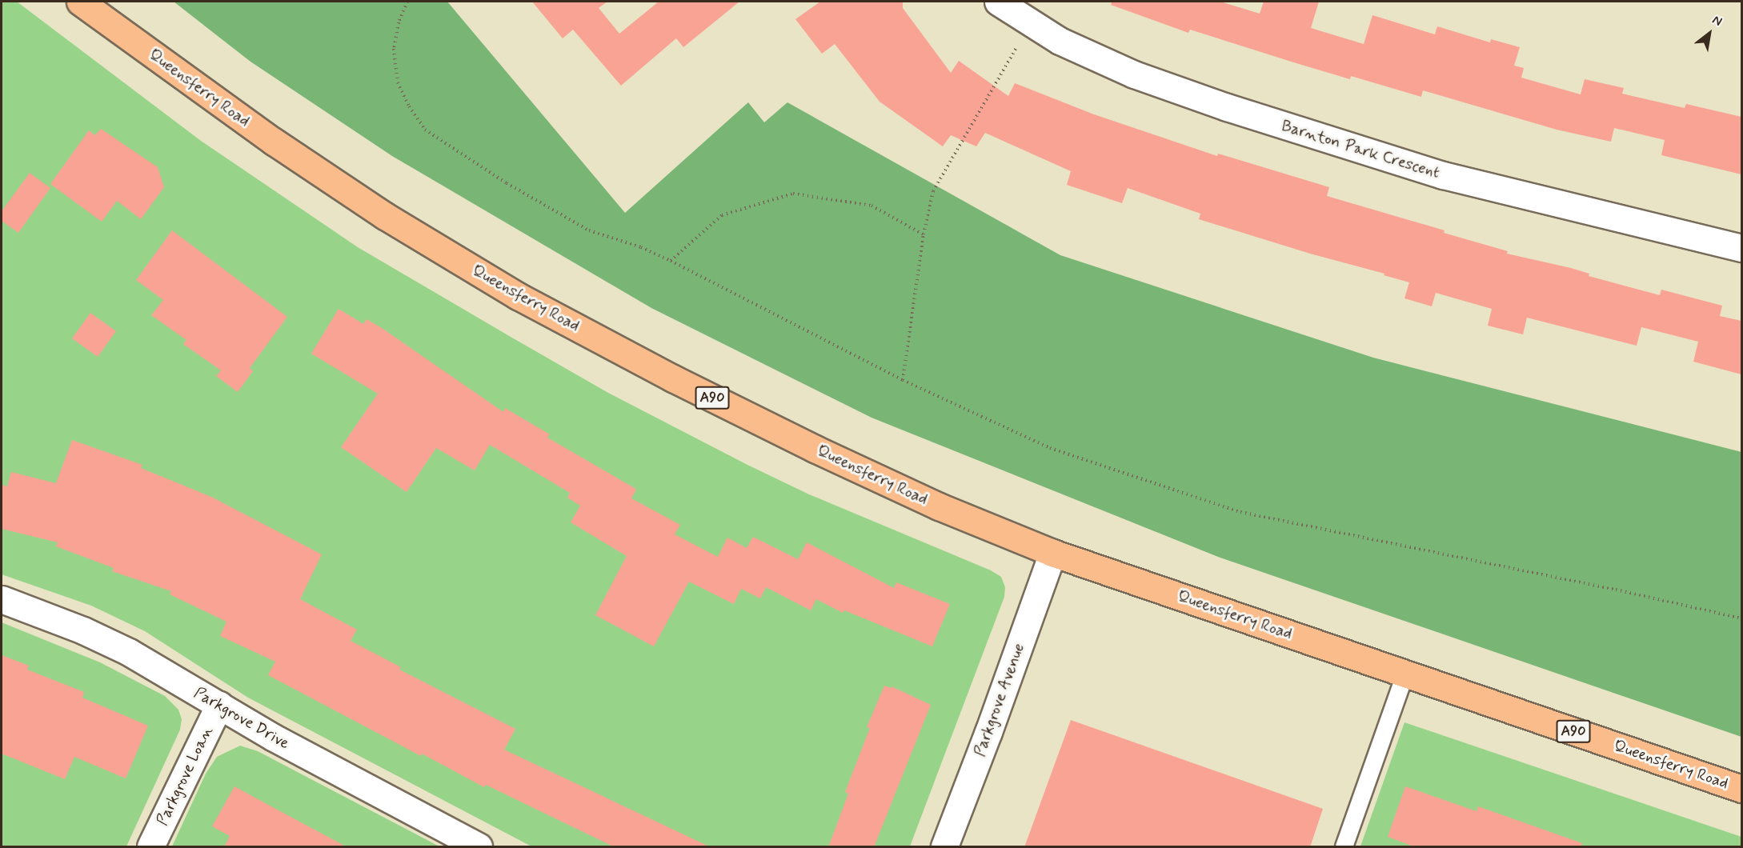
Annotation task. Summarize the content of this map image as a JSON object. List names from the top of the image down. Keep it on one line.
{"streets":{"main road":["Queensferry Road","A90"],"street":["Barnton Park Crescent","Parkgrove Avenue","Parkgrove Drive","Parkgrove Loan"]},"crossings":[["Queensferry Road","Parkgrove Avenue"],["Parkgrove Drive","Parkgrove Loan"]],"north":"top right"}
